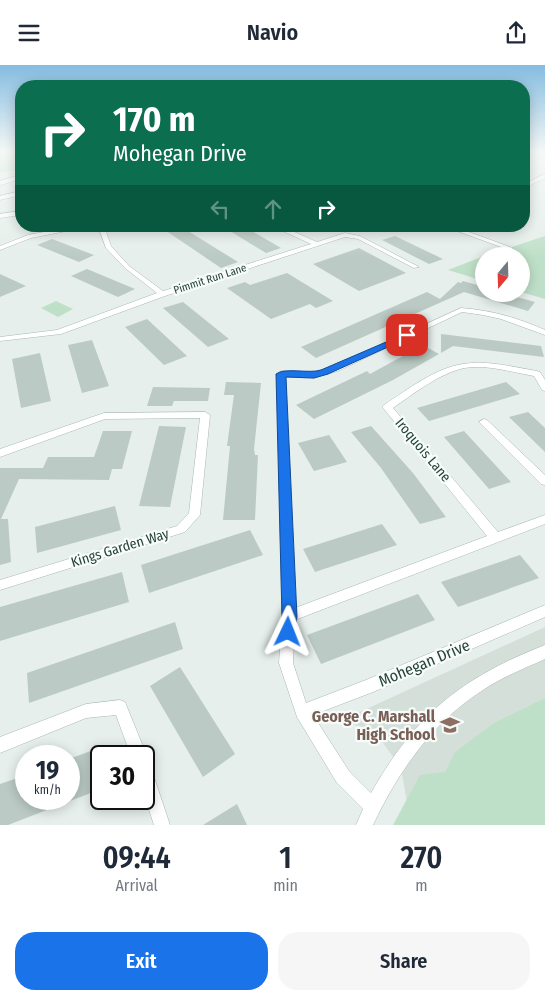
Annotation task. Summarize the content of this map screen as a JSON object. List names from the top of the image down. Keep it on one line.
{"streets":{"street":["Pimmit Run Lane","Iroquois Lane","Kings Garden Way","Mohegan Drive"]},"places":{"school or university":["George C. Marshall High School"]},"north":"bottom","page":{"header":"Navio","turn":["170 m","Mohegan Drive"],"speed":"19 km/h","limit":"30","eta":["09:44","Arrival","1","min","270","m"],"buttons":["Exit","Share"]}}
